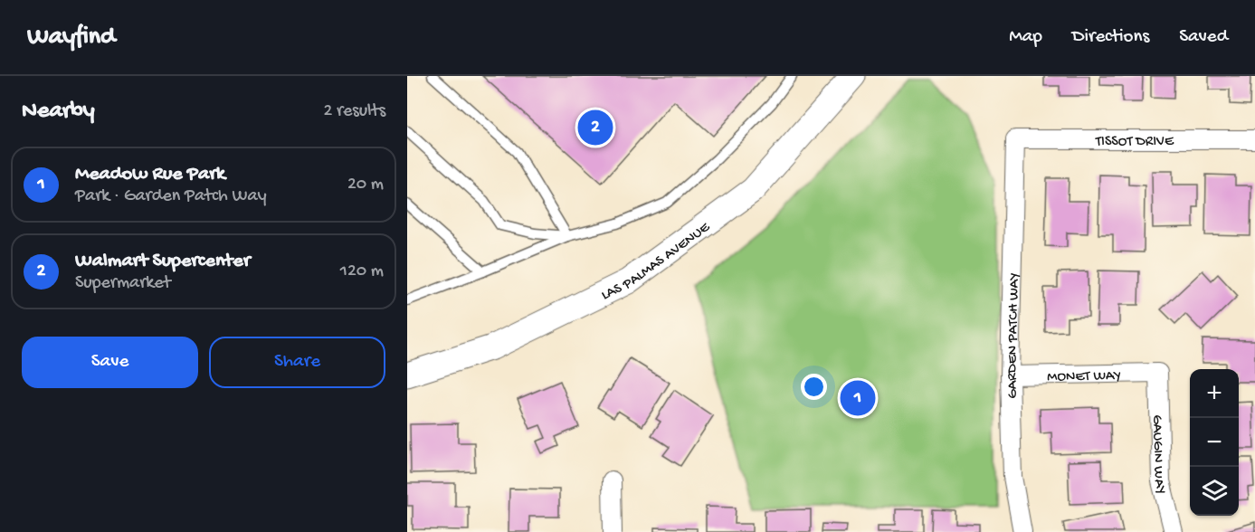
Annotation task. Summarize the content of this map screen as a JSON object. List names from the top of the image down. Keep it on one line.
{"streets":{"street":["TISSOT DRIVE","LAS PALMAS AVENUE","GARDEN PATCH WAY","MONET WAY","GAUGIN WAY"]},"crossings":[["TISSOT DRIVE","GARDEN PATCH WAY"],["GARDEN PATCH WAY","MONET WAY"],["MONET WAY","GAUGIN WAY"]],"page":{"header":"Wayfind","nav":["Map","Directions","Saved"],"heading":["Nearby","2 results"],"pins":["2","1"],"list":[{"mark":"1","name":"Meadow Rue Park","note":"Park · Garden Patch Way","value":"20 m"},{"mark":"2","name":"Walmart Supercenter","note":"Supermarket","value":"120 m"}],"buttons":["Save","Share"],"map_buttons":["+","−"]}}
